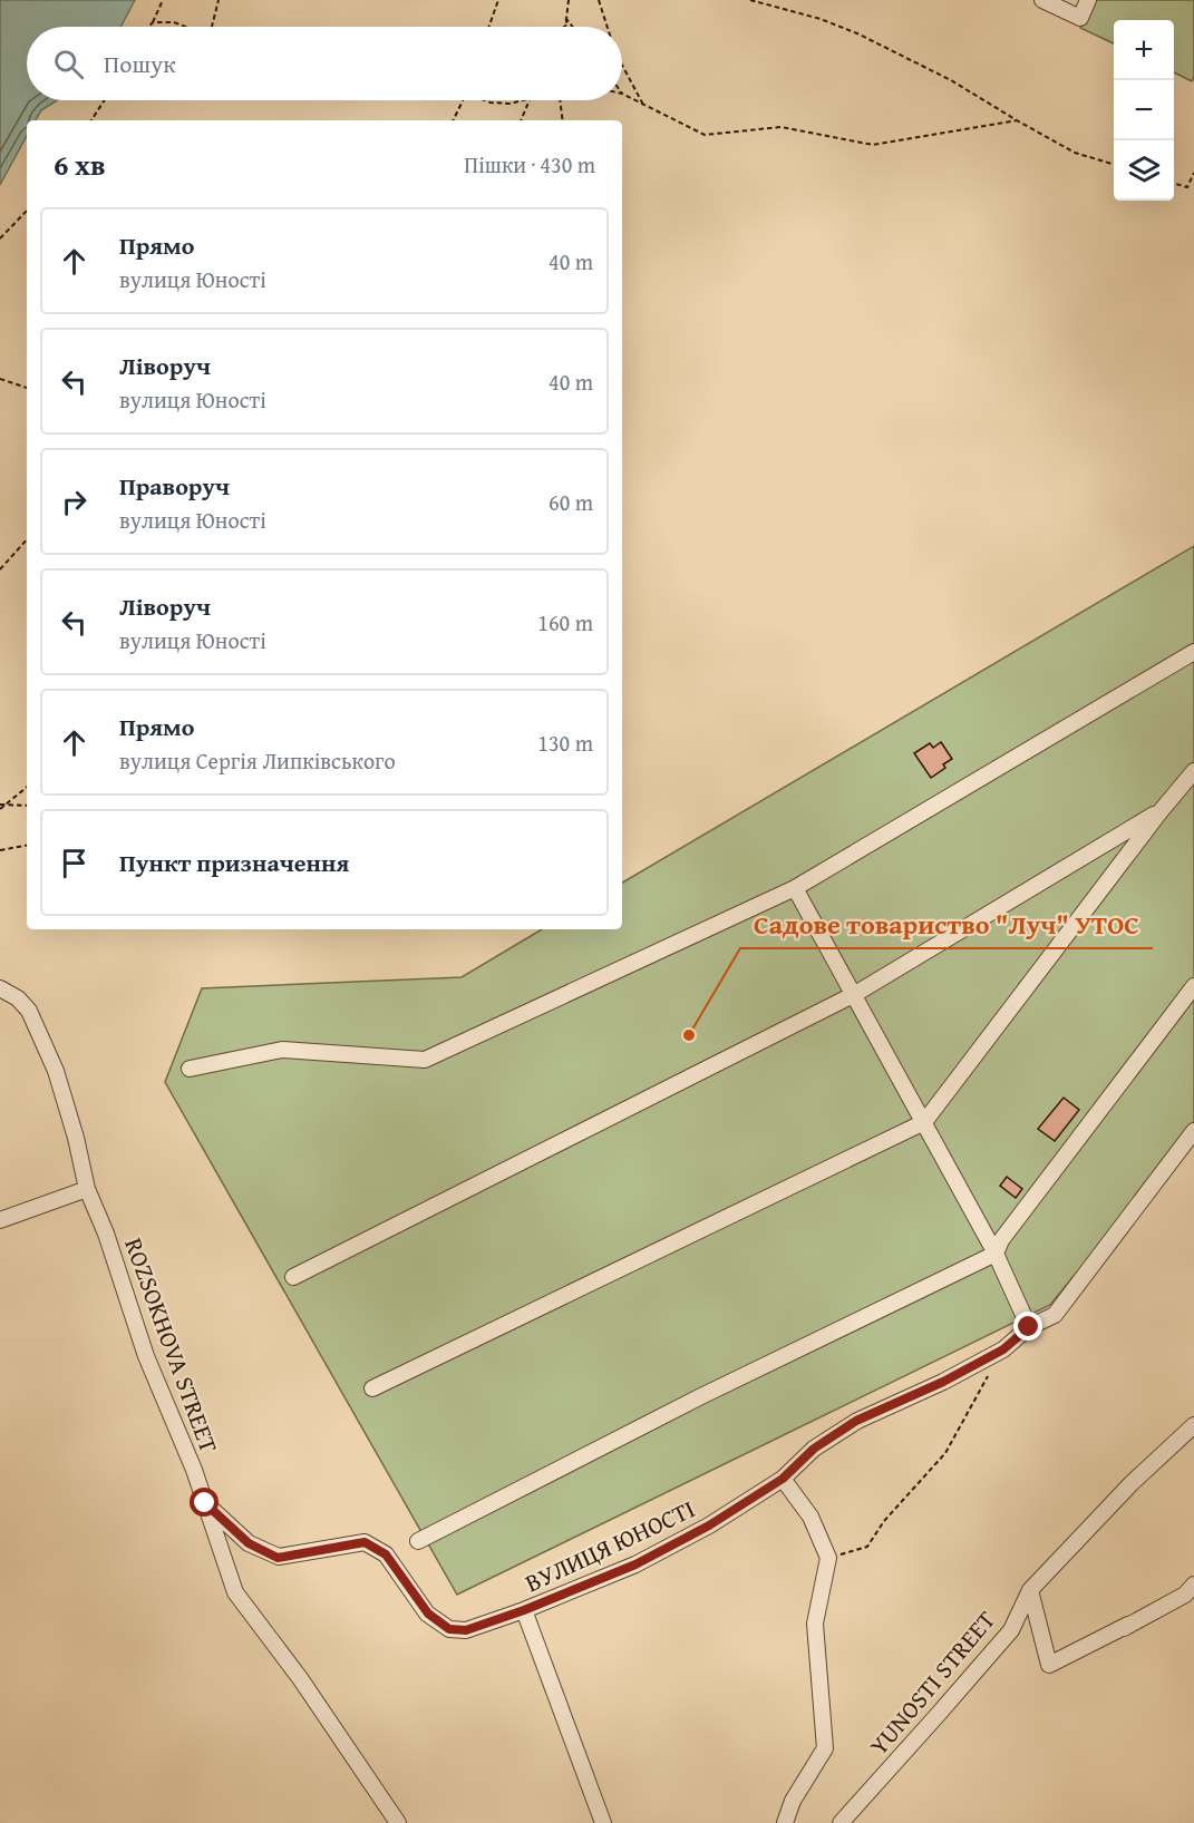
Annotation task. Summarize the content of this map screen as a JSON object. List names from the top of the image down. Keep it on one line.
{"streets":{"street":["ROZSOKHOVA STREET","ВУЛИЦЯ ЮНОСТІ","YUNOSTI STREET"]},"crossings":[["ROZSOKHOVA STREET","ВУЛИЦЯ ЮНОСТІ"]],"places":["Садове товариство \"Луч\" УТОС"],"page":{"map_buttons":["+","−"],"search":"Пошук","heading":["6 хв","Пішки · 430 m"],"list":[["Прямо","вулиця Юності","40 m"],["Ліворуч","вулиця Юності","40 m"],["Праворуч","вулиця Юності","60 m"],["Ліворуч","вулиця Юності","160 m"],["Прямо","вулиця Сергія Липківського","130 m"],"Пункт призначення"]}}
